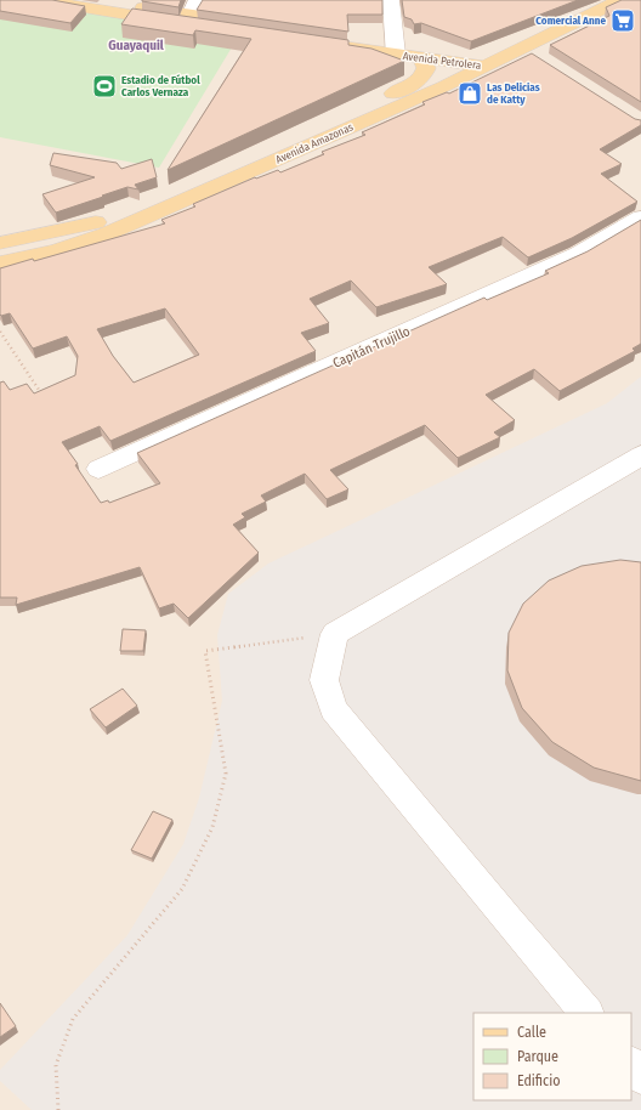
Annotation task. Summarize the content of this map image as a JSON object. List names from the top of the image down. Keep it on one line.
{"streets":{"main road":["Avenida Petrolera","Avenida Amazonas"],"street":["Capitán Trujillo"]},"crossings":[["Avenida Petrolera","Avenida Amazonas"]],"districts":["Guayaquil"],"places":{"supermarket":["Comercial Anne"],"sports":["Estadio de Fútbol Carlos Vernaza"],"shop":["Las Delicias de Katty"]},"legend":["Calle","Parque","Edificio"]}
